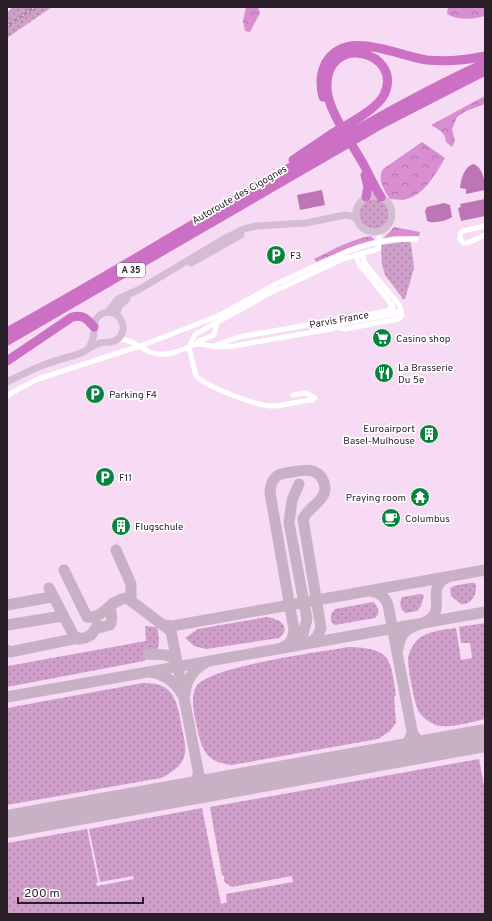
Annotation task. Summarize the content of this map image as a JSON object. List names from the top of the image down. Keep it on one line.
{"streets":{"highway":["Autoroute des Cigognes","A 35"],"street":["Parvis France"]},"places":{"parking":["F3","Parking F4","F11"],"supermarket":["Casino shop"],"restaurant":["La Brasserie Du 5e"],"building":["Euroairport Basel-Mulhouse","Flugschule"],"temple":["Praying room"],"cafe":["Columbus"]},"scale_bar":"200 m"}
